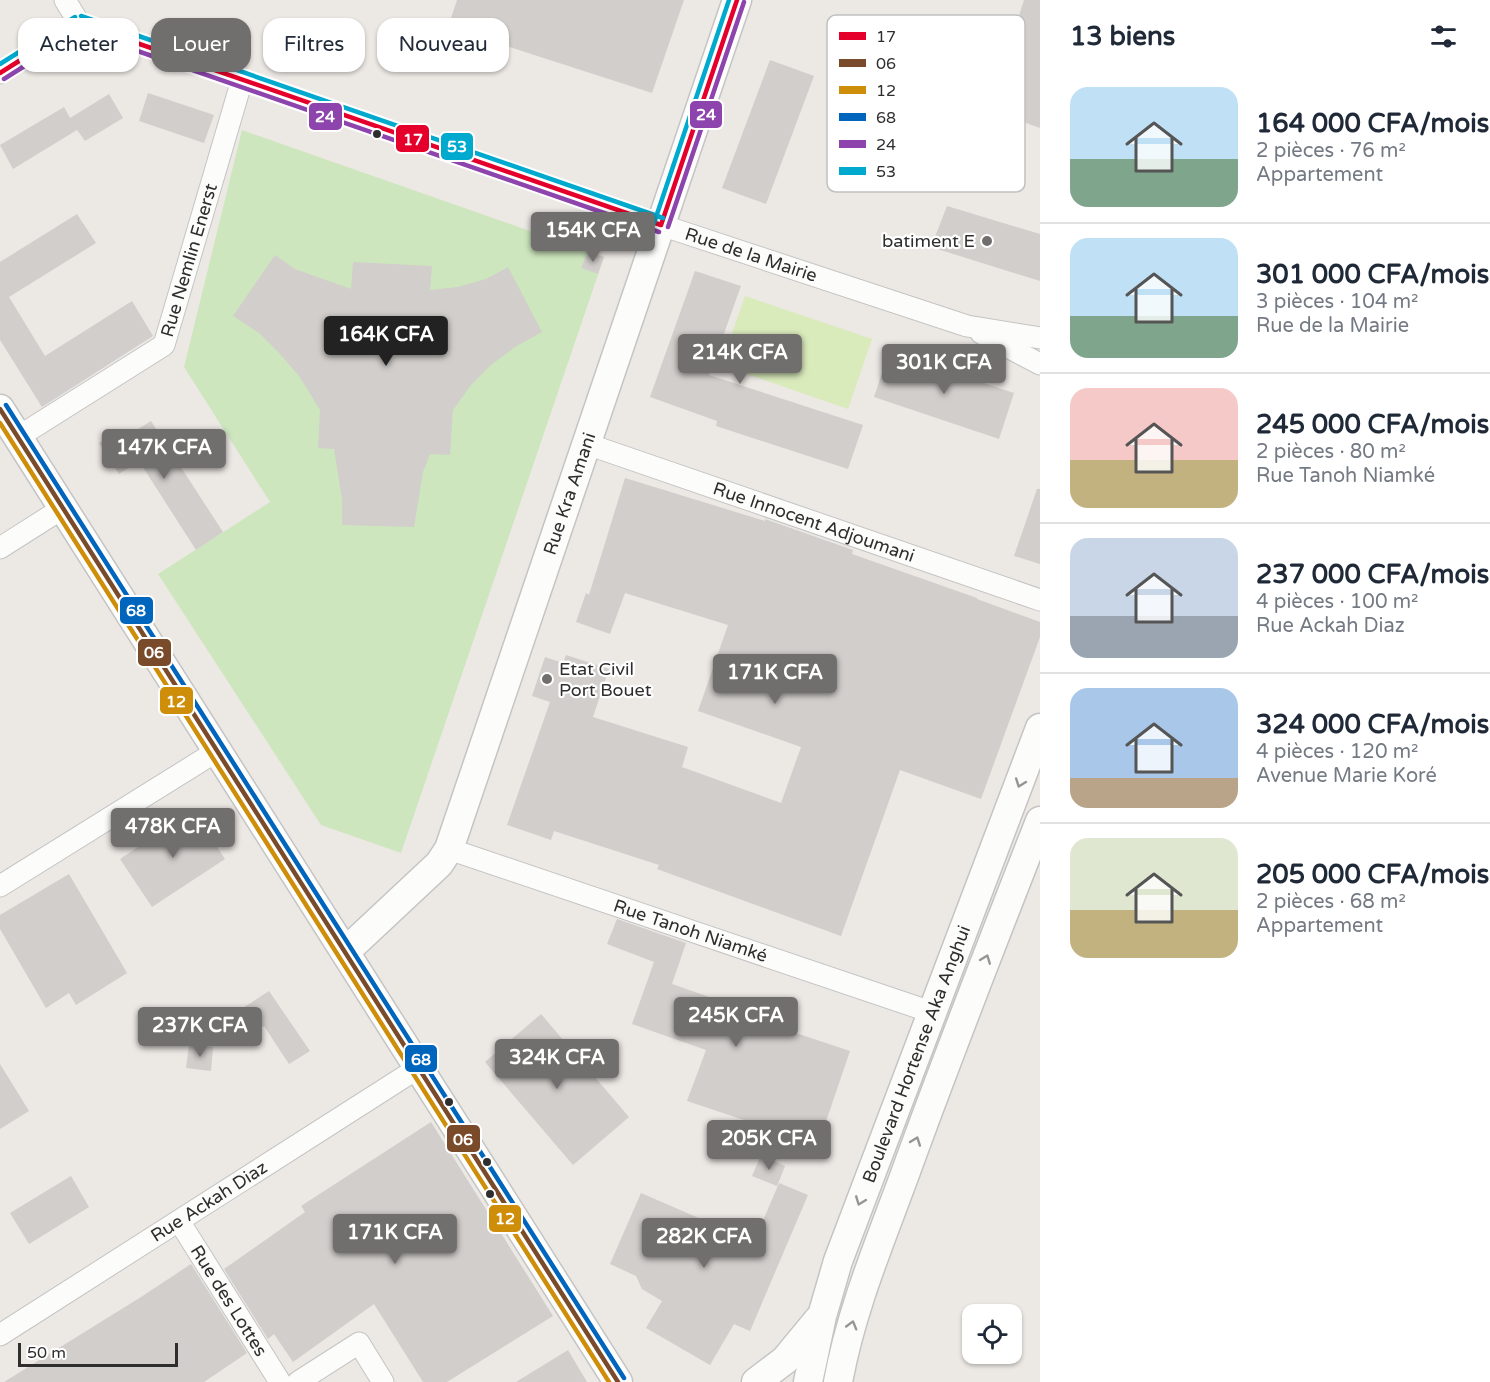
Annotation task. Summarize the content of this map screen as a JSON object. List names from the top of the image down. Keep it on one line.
{"streets":{"main road":["Rue Kra Amani","Boulevard Hortense Aka Anghui"],"street":["Rue de la Mairie","Rue Nemlin Enerst","Rue Innocent Adjoumani","Rue Tanoh Niamké","Rue Ackah Diaz","Rue des Lottes"]},"crossings":[["Rue de la Mairie","Rue Nemlin Enerst"],["Rue de la Mairie","Rue Kra Amani"],["Rue Kra Amani","Rue Innocent Adjoumani"],["Rue Kra Amani","Rue Tanoh Niamké"],["Rue Tanoh Niamké","Boulevard Hortense Aka Anghui"],["Rue Ackah Diaz","Rue des Lottes"]],"places":["batiment E","Etat Civil Port Bouet"],"lines":["transit line 17","transit line 53","transit line 24","transit line 68","transit line 06","transit line 12"],"legend":["17","06","12","68","24","53"],"scale_bar":"50 m","page":{"heading":"13 biens","chip":["Acheter","Louer","Filtres","Nouveau"],"list":[{"name":"164 000 CFA/mois","note":"2 pièces · 76 m² · Appartement"},{"name":"301 000 CFA/mois","note":"3 pièces · 104 m² · Rue de la Mairie"},{"name":"245 000 CFA/mois","note":"2 pièces · 80 m² · Rue Tanoh Niamké"},{"name":"237 000 CFA/mois","note":"4 pièces · 100 m² · Rue Ackah Diaz"},{"name":"324 000 CFA/mois","note":"4 pièces · 120 m² · Avenue Marie Koré"},{"name":"205 000 CFA/mois","note":"2 pièces · 68 m² · Appartement"}],"price":["154K CFA","164K CFA","214K CFA","301K CFA","147K CFA","171K CFA","478K CFA","245K CFA","237K CFA","324K CFA","205K CFA","171K CFA","282K CFA"],"scale":"50 m"}}
